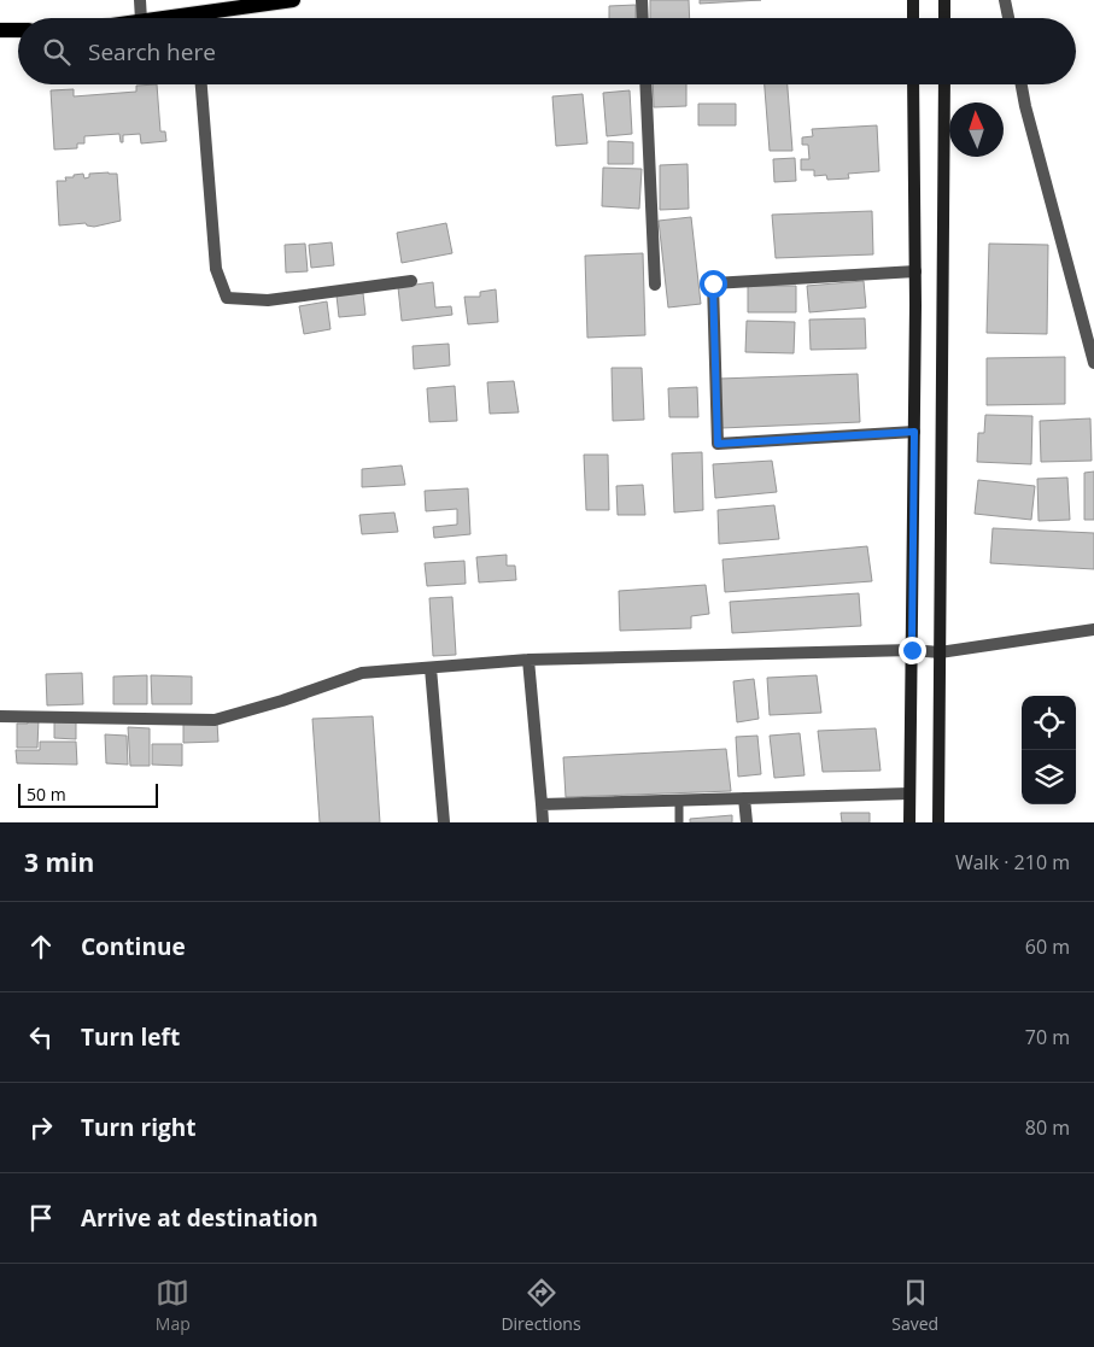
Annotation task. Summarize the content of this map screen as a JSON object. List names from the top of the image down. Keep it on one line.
{"scale_bar":"50 m","north":"top","page":{"search":"Search here","scale":"50 m","heading":["3 min","Walk · 210 m"],"list":[["Continue","60 m"],["Turn left","70 m"],["Turn right","80 m"],"Arrive at destination"],"nav":["Map","Directions","Saved"]}}
